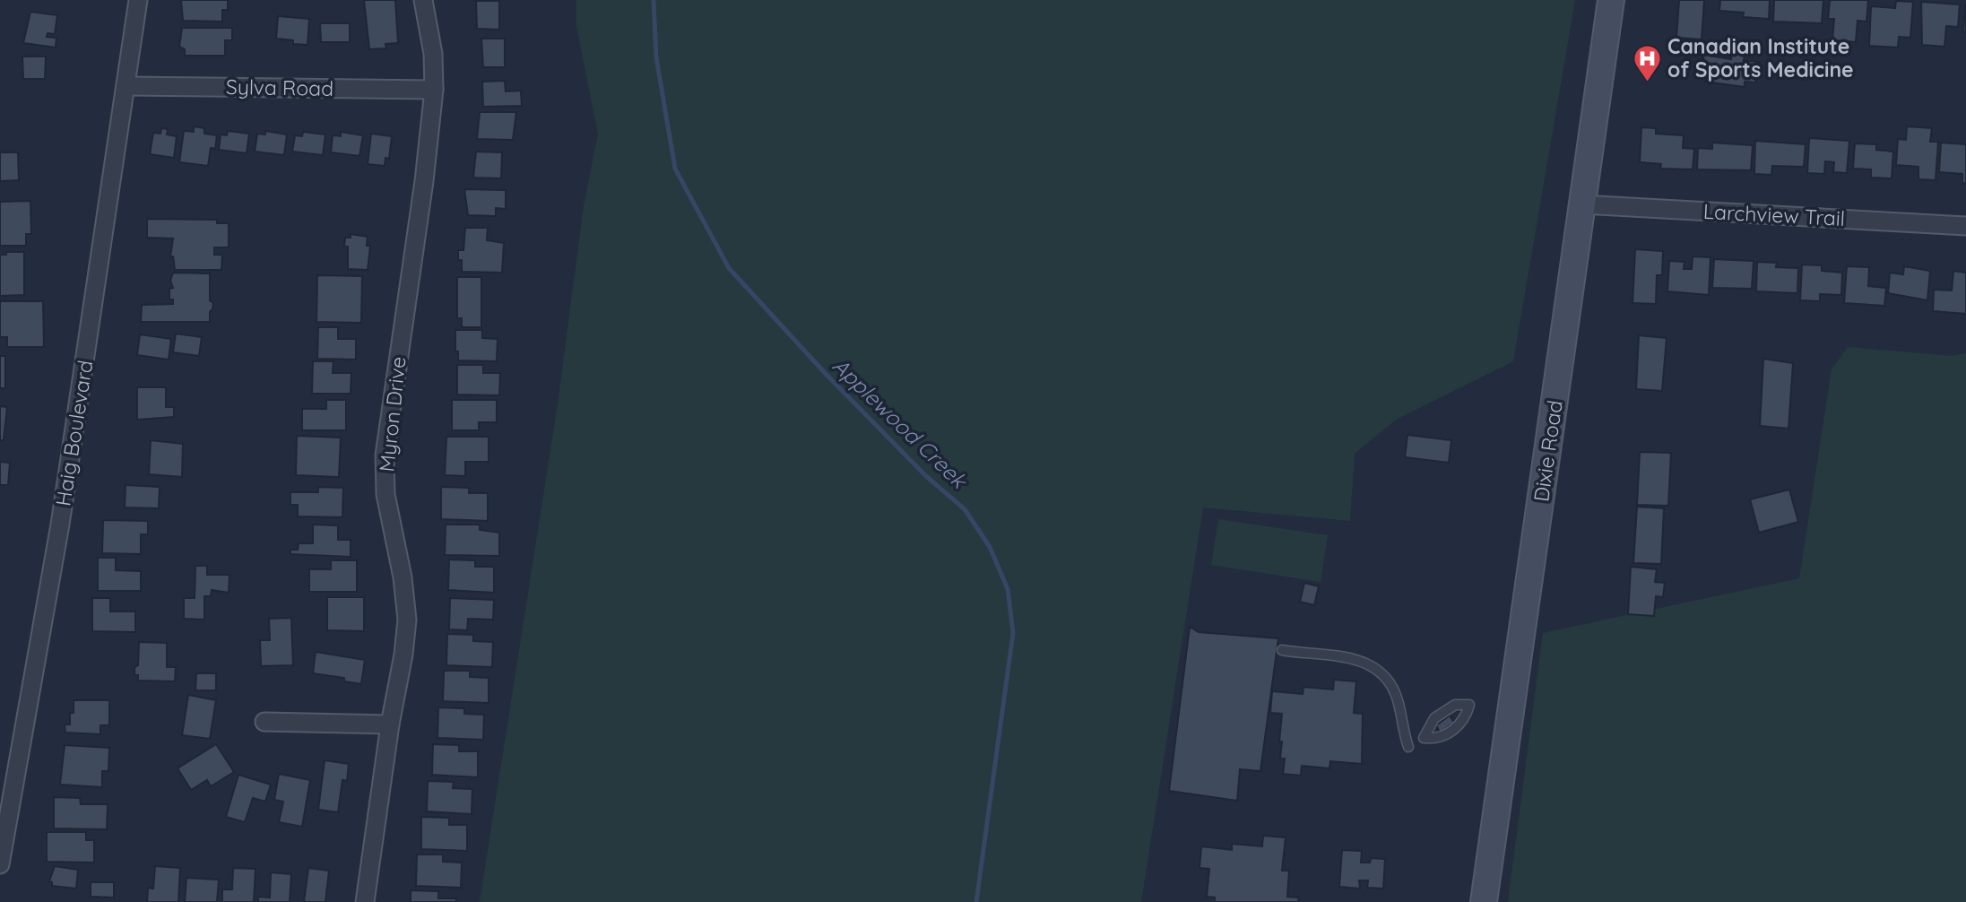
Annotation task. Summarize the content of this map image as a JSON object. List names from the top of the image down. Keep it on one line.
{"streets":{"main road":["Dixie Road"],"street":["Sylva Road","Larchview Trail","Myron Drive","Haig Boulevard"]},"crossings":[["Sylva Road","Myron Drive"],["Sylva Road","Haig Boulevard"],["Larchview Trail","Dixie Road"]],"water":["Applewood Creek"],"places":{"hospital":["Canadian Institute of Sports Medicine"]}}
